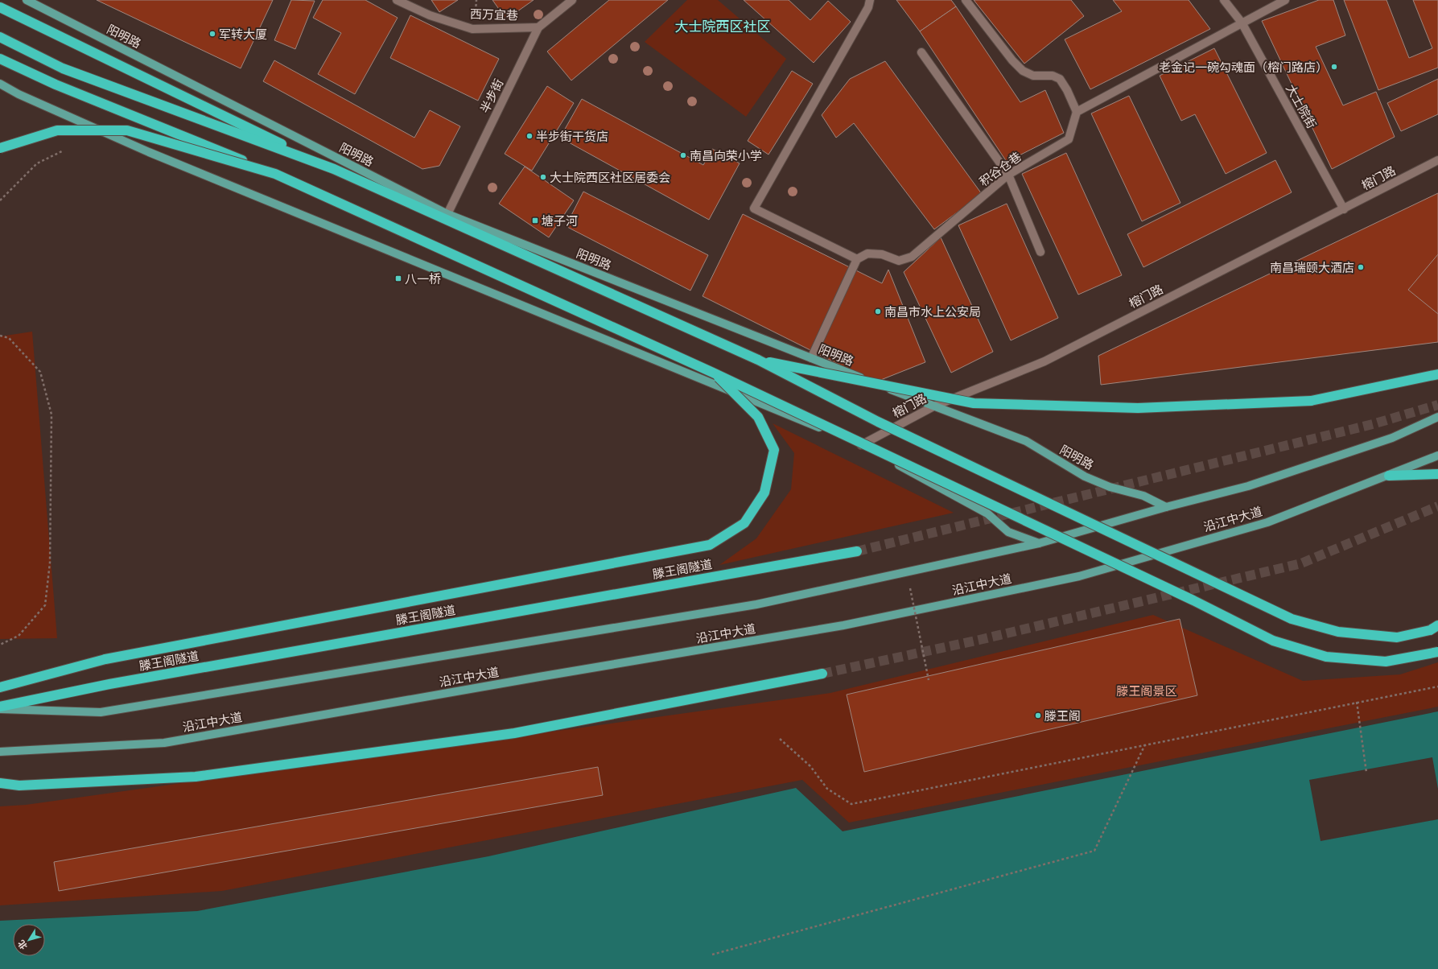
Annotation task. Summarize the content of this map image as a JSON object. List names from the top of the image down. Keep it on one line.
{"streets":{"highway":["滕王阁隧道"],"main road":["阳明路","沿江中大道"],"street":["西万宜巷","半步街","大士院街","积谷仓巷","榕门路"]},"crossings":[["西万宜巷","半步街"],["阳明路","半步街"],["阳明路","榕门路"],["阳明路","沿江中大道"],["大士院街","榕门路"],["沿江中大道","滕王阁隧道"]],"districts":["大士院西区社区"],"parks":["滕王阁景区"],"places":{"other":["军转大厦","老金记一碗勾魂面（榕门路店）","半步街干货店","南昌向荣小学","大士院西区社区居委会","南昌瑞颐大酒店","南昌市水上公安局","滕王阁"],"transit":["塘子河","八一桥"]},"north":"bottom left"}
